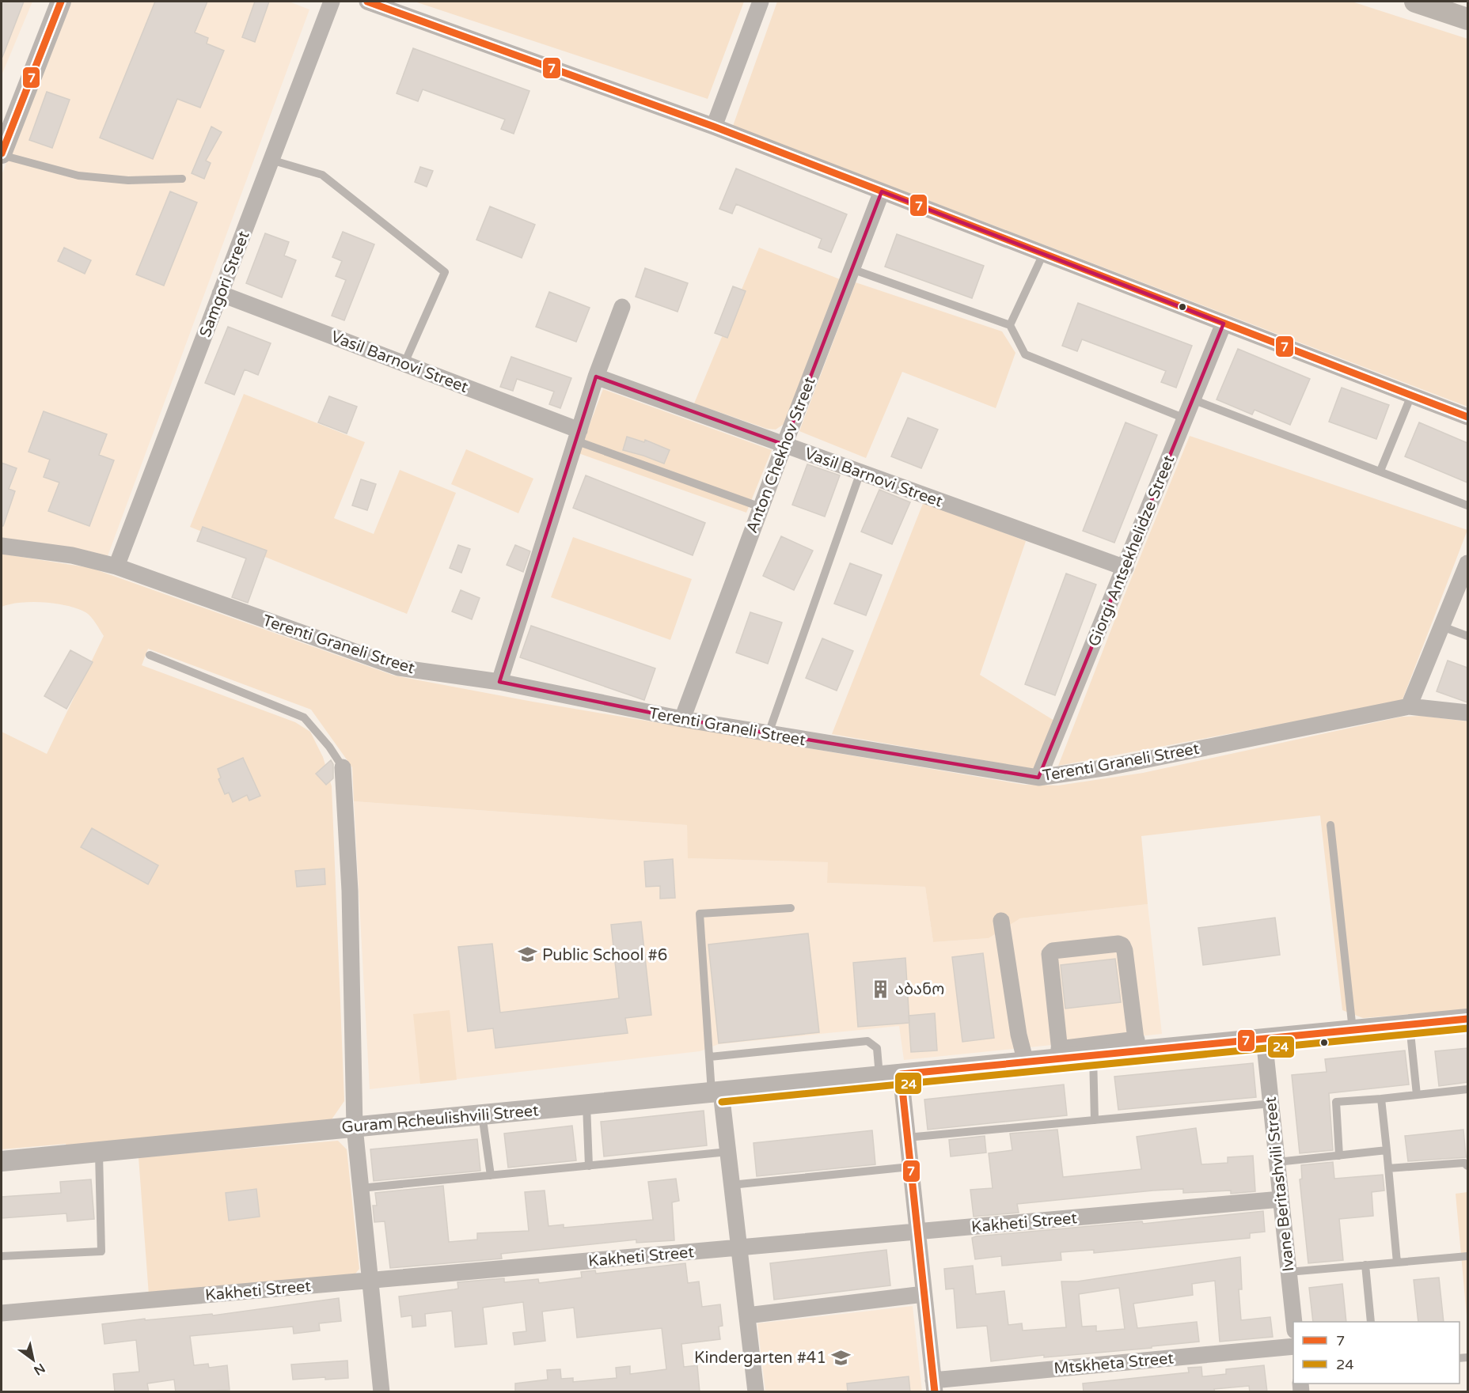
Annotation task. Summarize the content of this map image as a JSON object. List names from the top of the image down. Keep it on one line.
{"streets":{"street":["Samgori Street","Vasil Barnovi Street","Anton Chekhov Street","Giorgi Antsekhelidze Street","Terenti Graneli Street","Guram Rcheulishvili Street","Ivane Beritashvili Street","Kakheti Street","Mtskheta Street"]},"crossings":[["Samgori Street","Vasil Barnovi Street"],["Samgori Street","Terenti Graneli Street"],["Vasil Barnovi Street","Anton Chekhov Street"],["Vasil Barnovi Street","Giorgi Antsekhelidze Street"],["Anton Chekhov Street","Terenti Graneli Street"],["Giorgi Antsekhelidze Street","Terenti Graneli Street"],["Ivane Beritashvili Street","Kakheti Street"]],"places":{"school or university":["Public School #6","Kindergarten #41"],"building":["აბანო"]},"lines":["transit line 7","transit line 24"],"legend":["7","24"],"north":"bottom right"}
